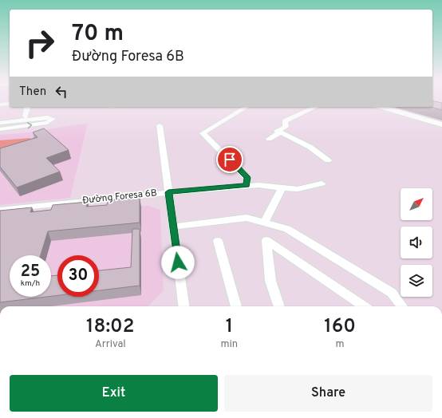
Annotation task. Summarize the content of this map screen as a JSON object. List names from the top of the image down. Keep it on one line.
{"streets":{"street":["Đường Foresa 6B"]},"north":"top right","page":{"turn":["70 m","Đường Foresa 6B"],"then":"Then","speed":"25 km/h","limit":"30","eta":["18:02","Arrival","1","min","160","m"],"buttons":["Exit","Share"]}}
